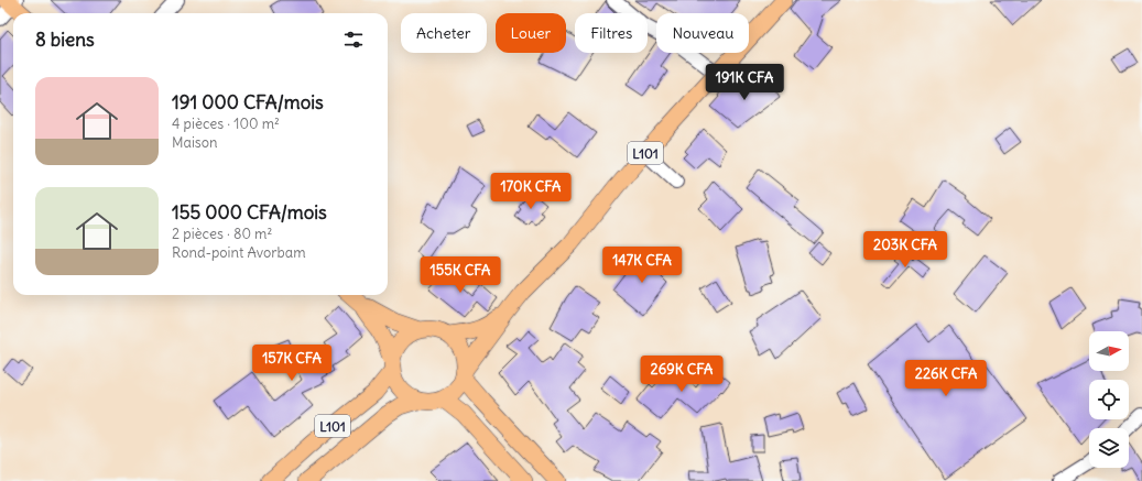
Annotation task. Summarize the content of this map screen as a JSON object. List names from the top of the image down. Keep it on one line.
{"streets":{"main road":["L101"]},"north":"right","page":{"chip":["Acheter","Louer","Filtres","Nouveau"],"heading":"8 biens","price":["191K CFA","170K CFA","203K CFA","147K CFA","155K CFA","157K CFA","269K CFA","226K CFA"],"list":[{"name":"191 000 CFA/mois","note":"4 pièces · 100 m² · Maison"},{"name":"155 000 CFA/mois","note":"2 pièces · 80 m² · Rond-point Avorbam"}]}}
